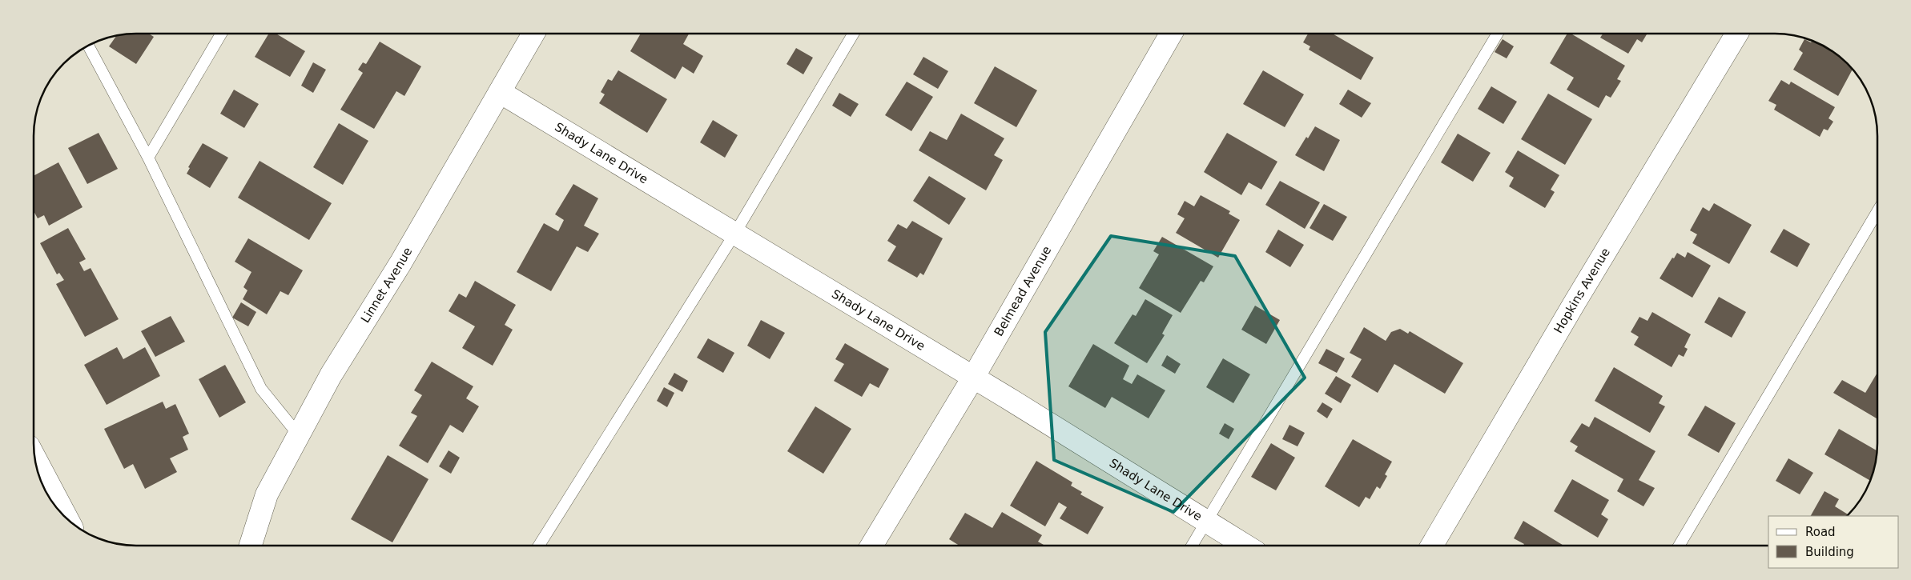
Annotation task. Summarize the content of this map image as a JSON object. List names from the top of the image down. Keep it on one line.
{"streets":{"street":["Shady Lane Drive","Linnet Avenue","Hopkins Avenue","Belmead Avenue"]},"crossings":[["Shady Lane Drive","Linnet Avenue"],["Shady Lane Drive","Belmead Avenue"]],"legend":["Road","Building"]}
